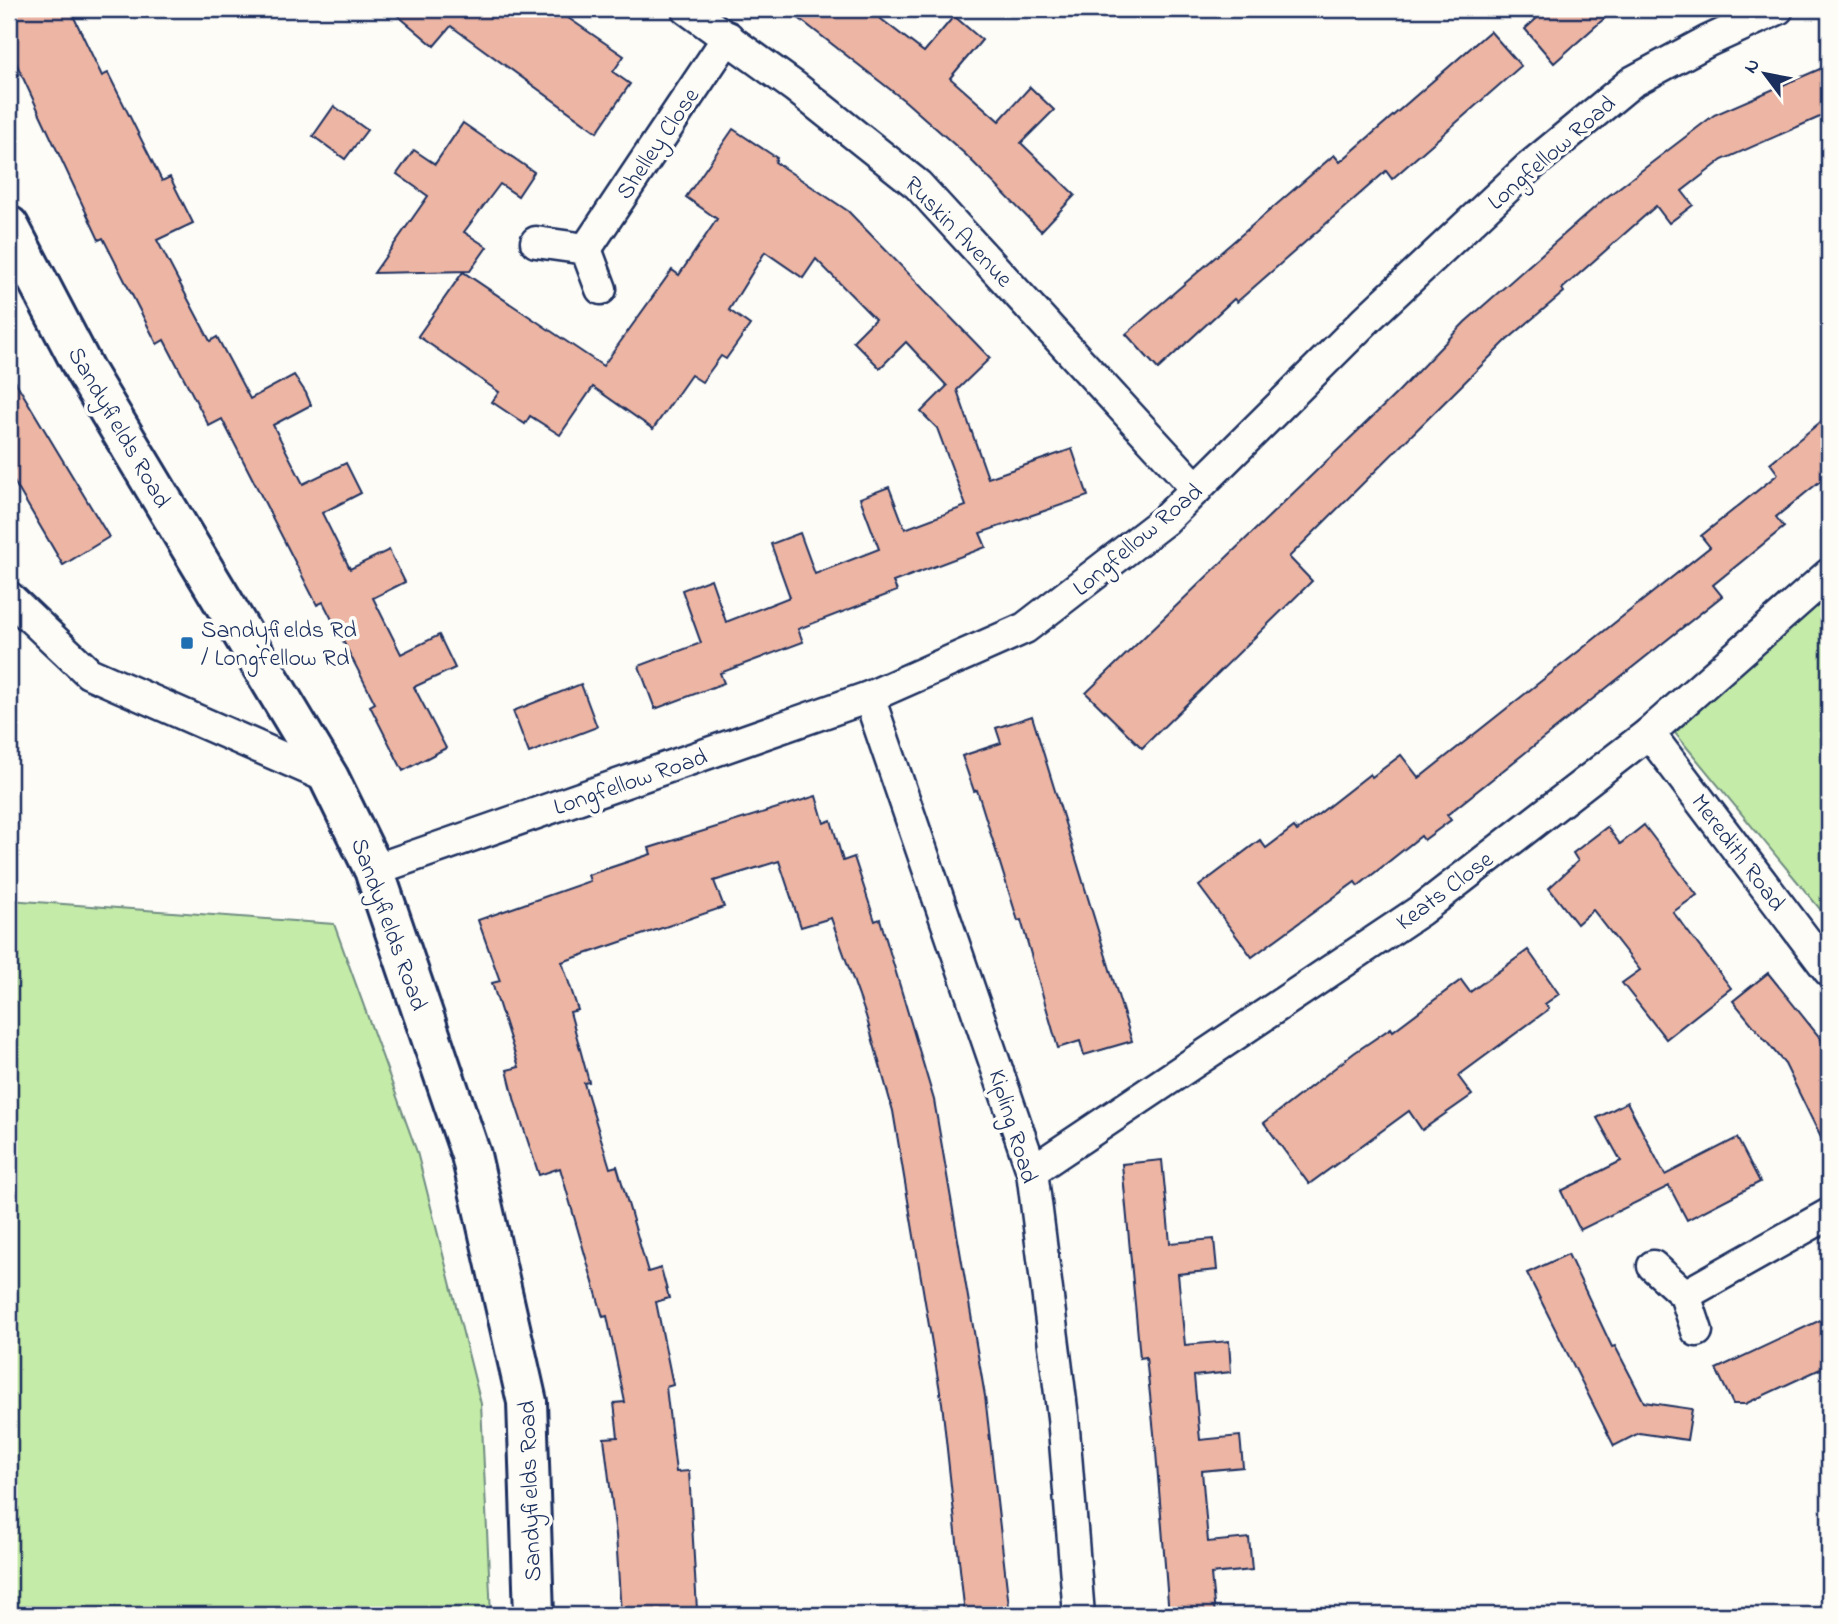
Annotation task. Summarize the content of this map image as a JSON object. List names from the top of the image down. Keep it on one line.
{"streets":{"street":["Shelley Close","Longfellow Road","Ruskin Avenue","Sandyfields Road","Meredith Road","Keats Close","Kipling Road"]},"crossings":[["Shelley Close","Ruskin Avenue"],["Longfellow Road","Ruskin Avenue"],["Longfellow Road","Sandyfields Road"],["Longfellow Road","Kipling Road"],["Meredith Road","Keats Close"],["Keats Close","Kipling Road"]],"places":{"transit":["Sandyfields Rd / Longfellow Rd"]},"north":"top left"}
